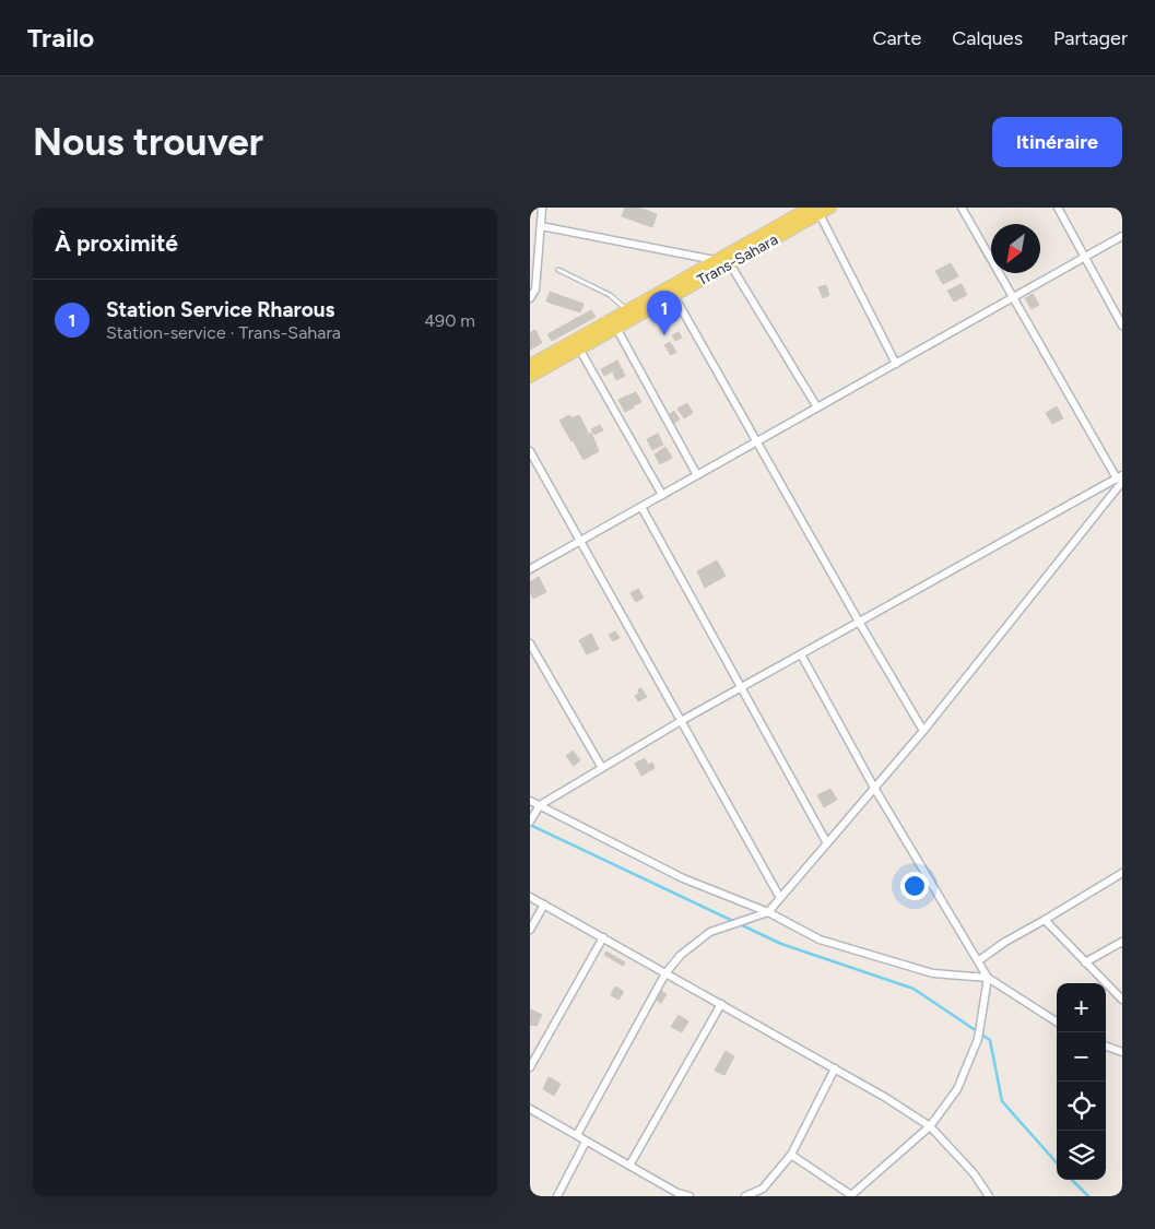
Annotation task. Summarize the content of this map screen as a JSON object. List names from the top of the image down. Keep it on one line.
{"streets":{"main road":["Trans-Sahara"]},"north":"bottom left","page":{"header":"Trailo","nav":["Carte","Calques","Partager"],"buttons":"Itinéraire","title":"Nous trouver","heading":"À proximité","list":[{"mark":"1","name":"Station Service Rharous","note":"Station-service · Trans-Sahara","value":"490 m"}],"pins":"1","map_buttons":["+","−"]}}
